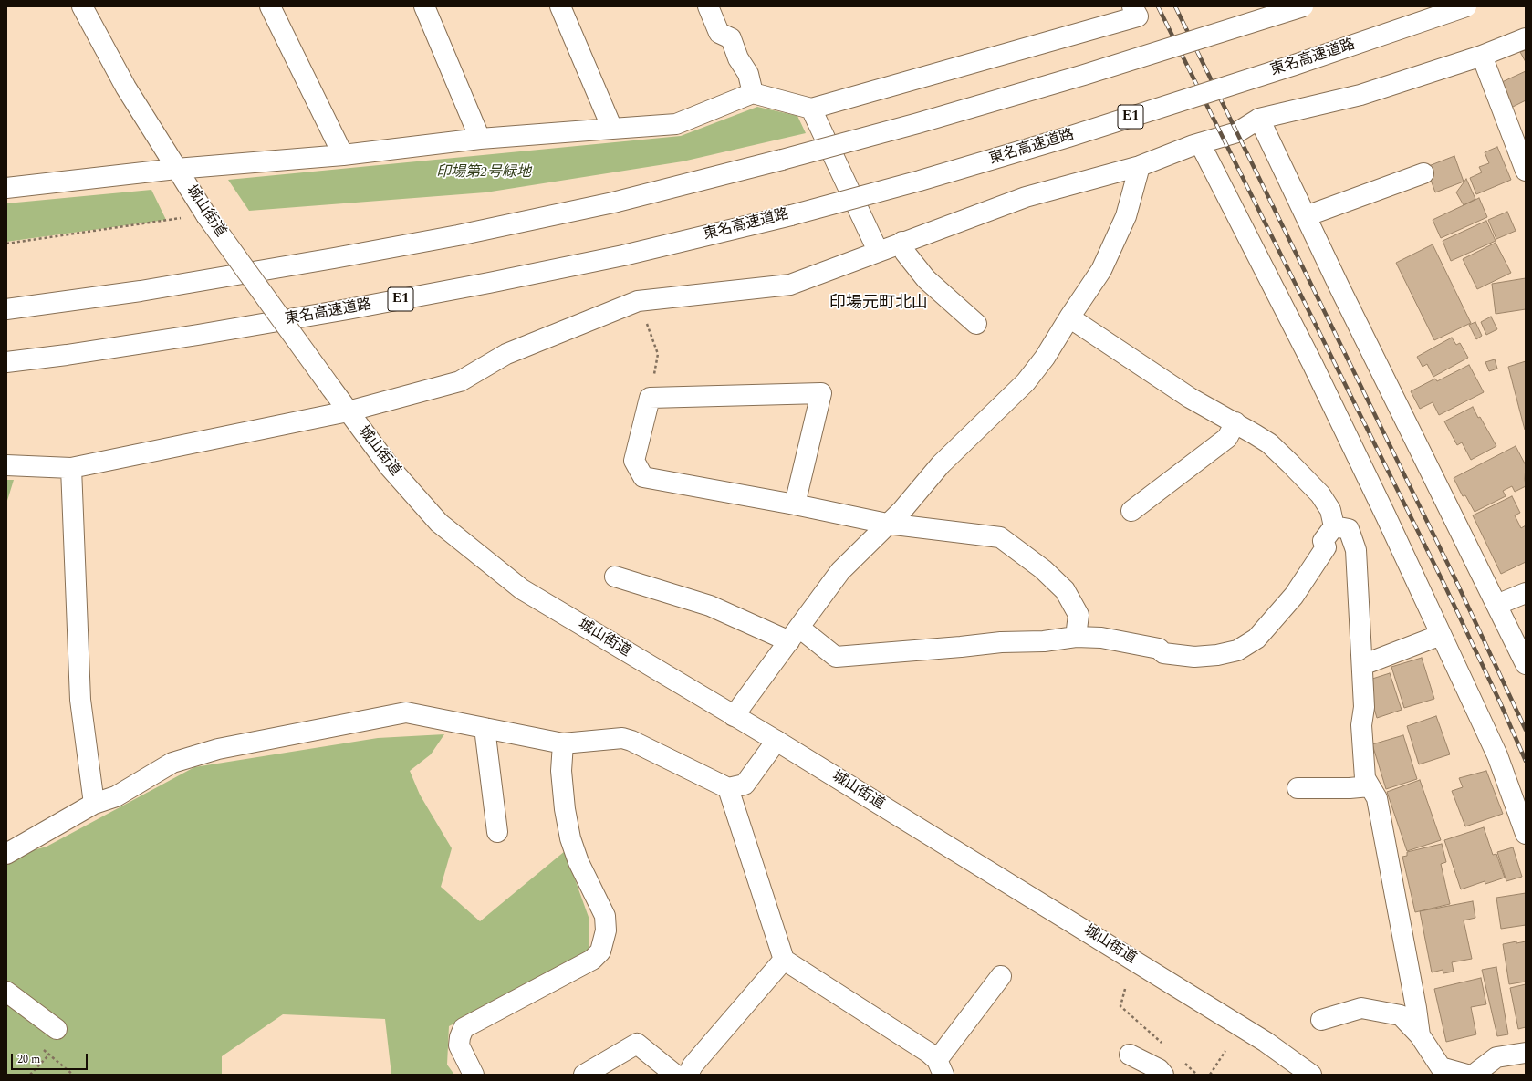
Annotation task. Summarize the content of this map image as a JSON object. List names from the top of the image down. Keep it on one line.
{"streets":{"main road":["東名高速道路","E1","城山街道"]},"districts":["印場元町北山"],"parks":["印場第2号緑地"],"scale_bar":"20 m"}
